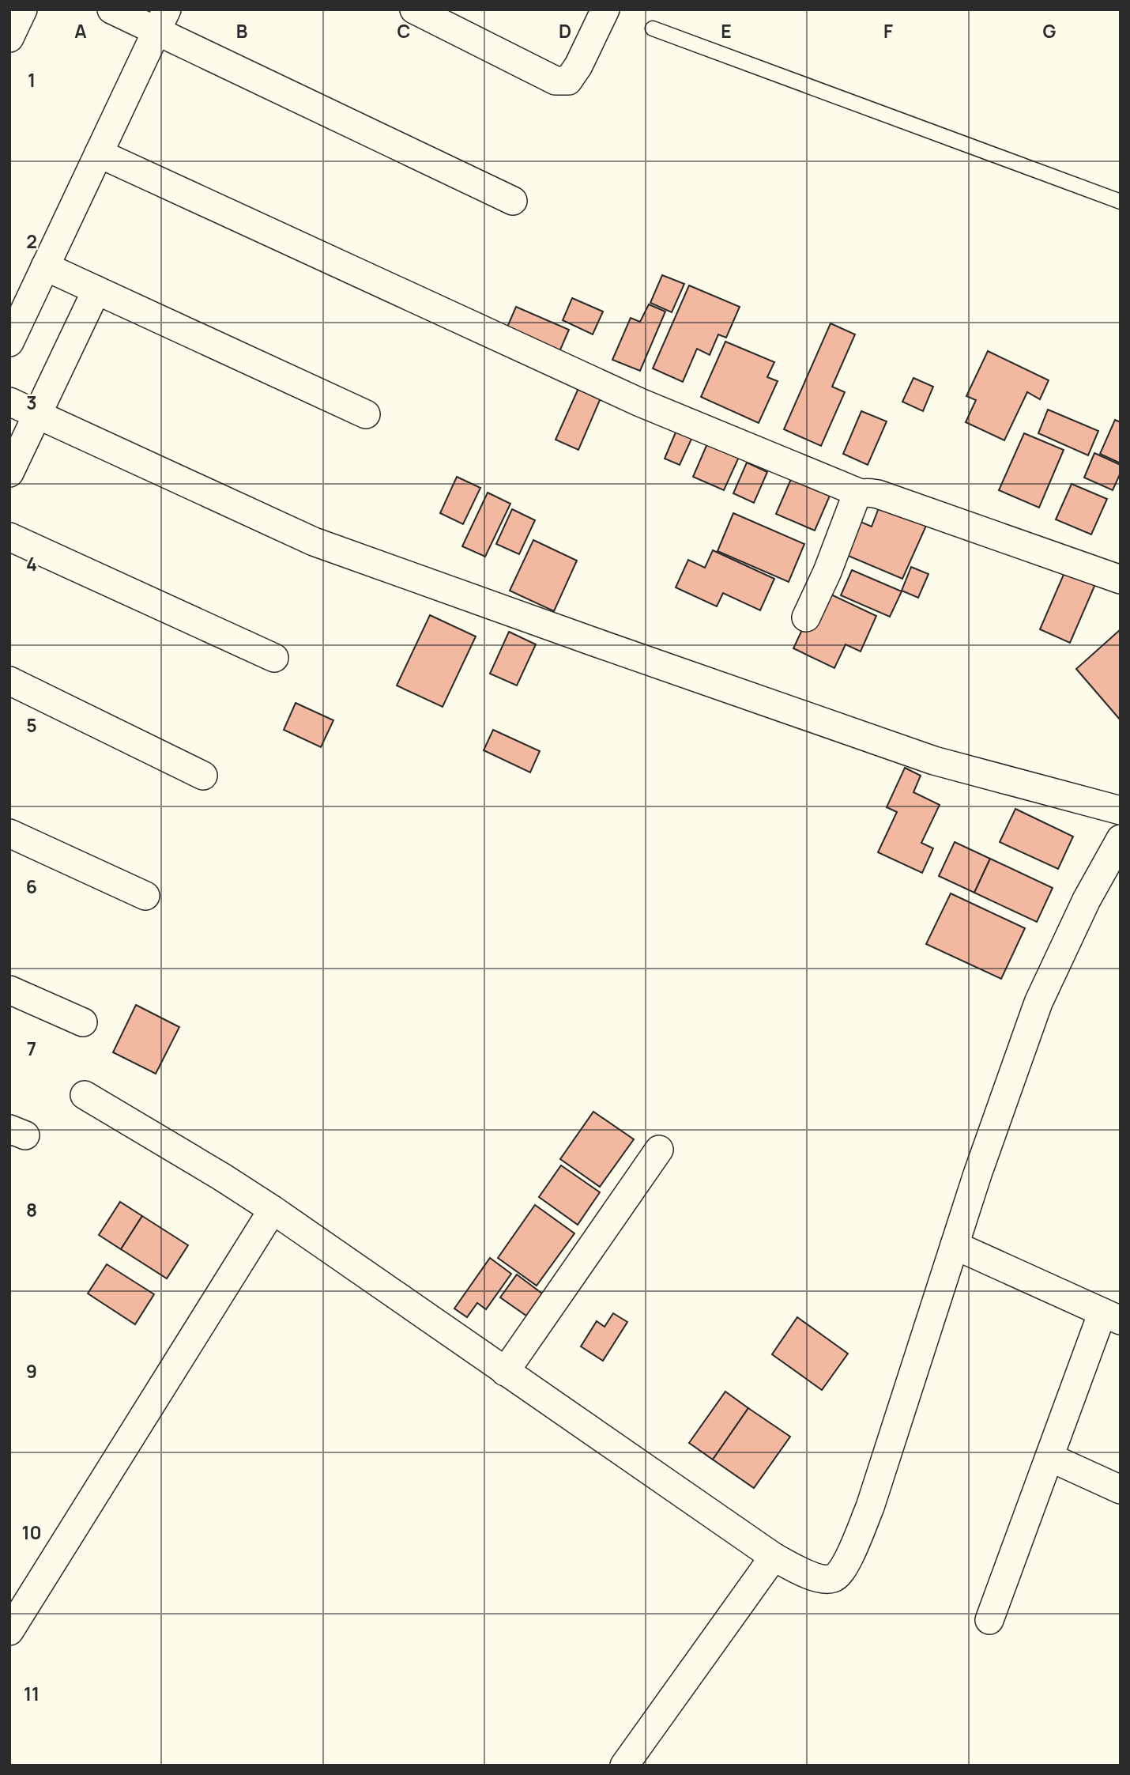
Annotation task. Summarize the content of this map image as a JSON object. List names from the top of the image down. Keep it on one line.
{"grid":{"columns":["A","B","C","D","E","F","G"],"rows":["1","2","3","4","5","6","7","8","9","10","11"]}}
